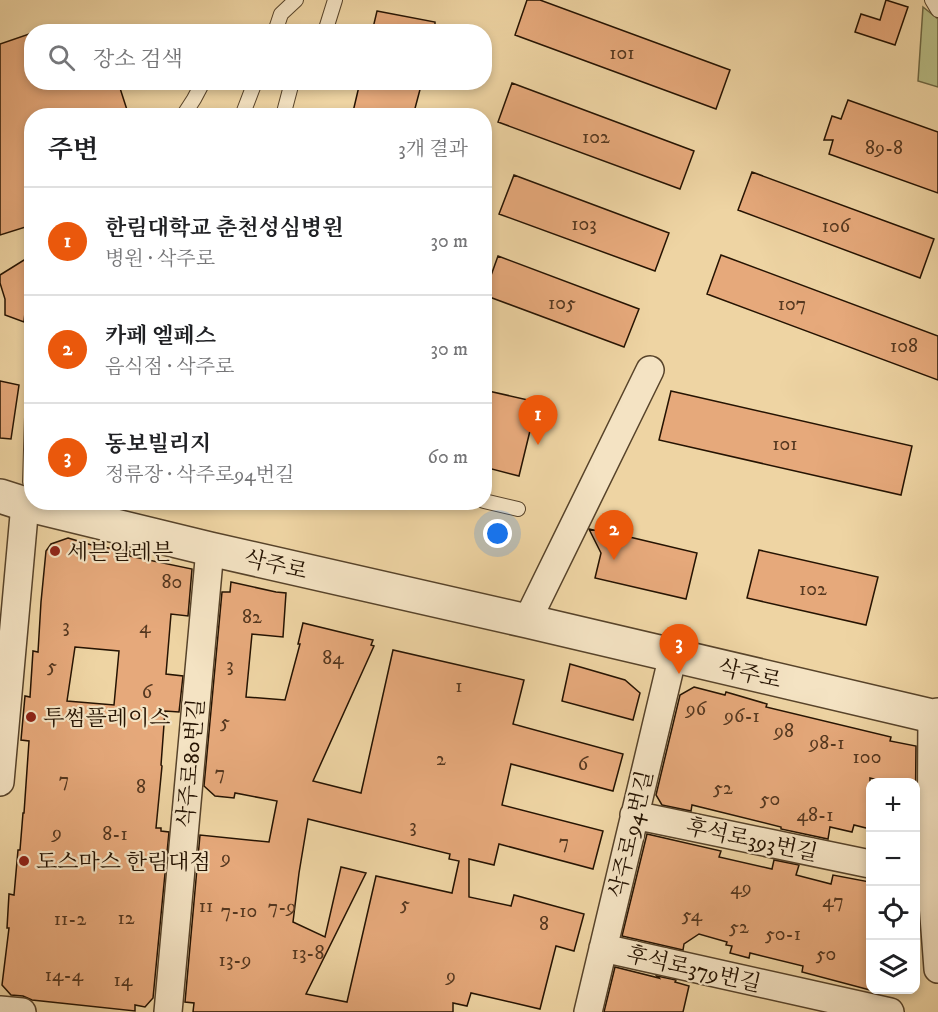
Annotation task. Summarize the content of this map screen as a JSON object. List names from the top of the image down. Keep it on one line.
{"streets":{"street":["삭주로","삭주로80번길","삭주로94번길","후석로393번길","후석로379번길"]},"crossings":[["삭주로","삭주로80번길"],["삭주로","삭주로94번길"],["삭주로94번길","후석로393번길"],["삭주로94번길","후석로379번길"]],"places":["세븐일레븐","투썸플레이스","도스마스 한림대점"],"house_numbers":["101","102","89-8","103","106","105","107","108","101","80","102","82","3","4","84","3","5","1","6","96","96-1","5","98","98-1","100","2","6","7","7","8","52","50","48-1","3","9","8-1","7","9","49","47","5","11","7-9","7-10","54","12","11-2","8","52","50-1","13-8","50","13-9","14-4","9","14"],"page":{"search":"장소 검색","heading":["주변","3개 결과"],"list":[{"mark":"1","name":"한림대학교 춘천성심병원","note":"병원 · 삭주로","value":"30 m"},{"mark":"2","name":"카페 엘페스","note":"음식점 · 삭주로","value":"30 m"},{"mark":"3","name":"동보빌리지","note":"정류장 · 삭주로94번길","value":"60 m"}],"pins":["1","2","3"],"map_buttons":["+","−"]}}
